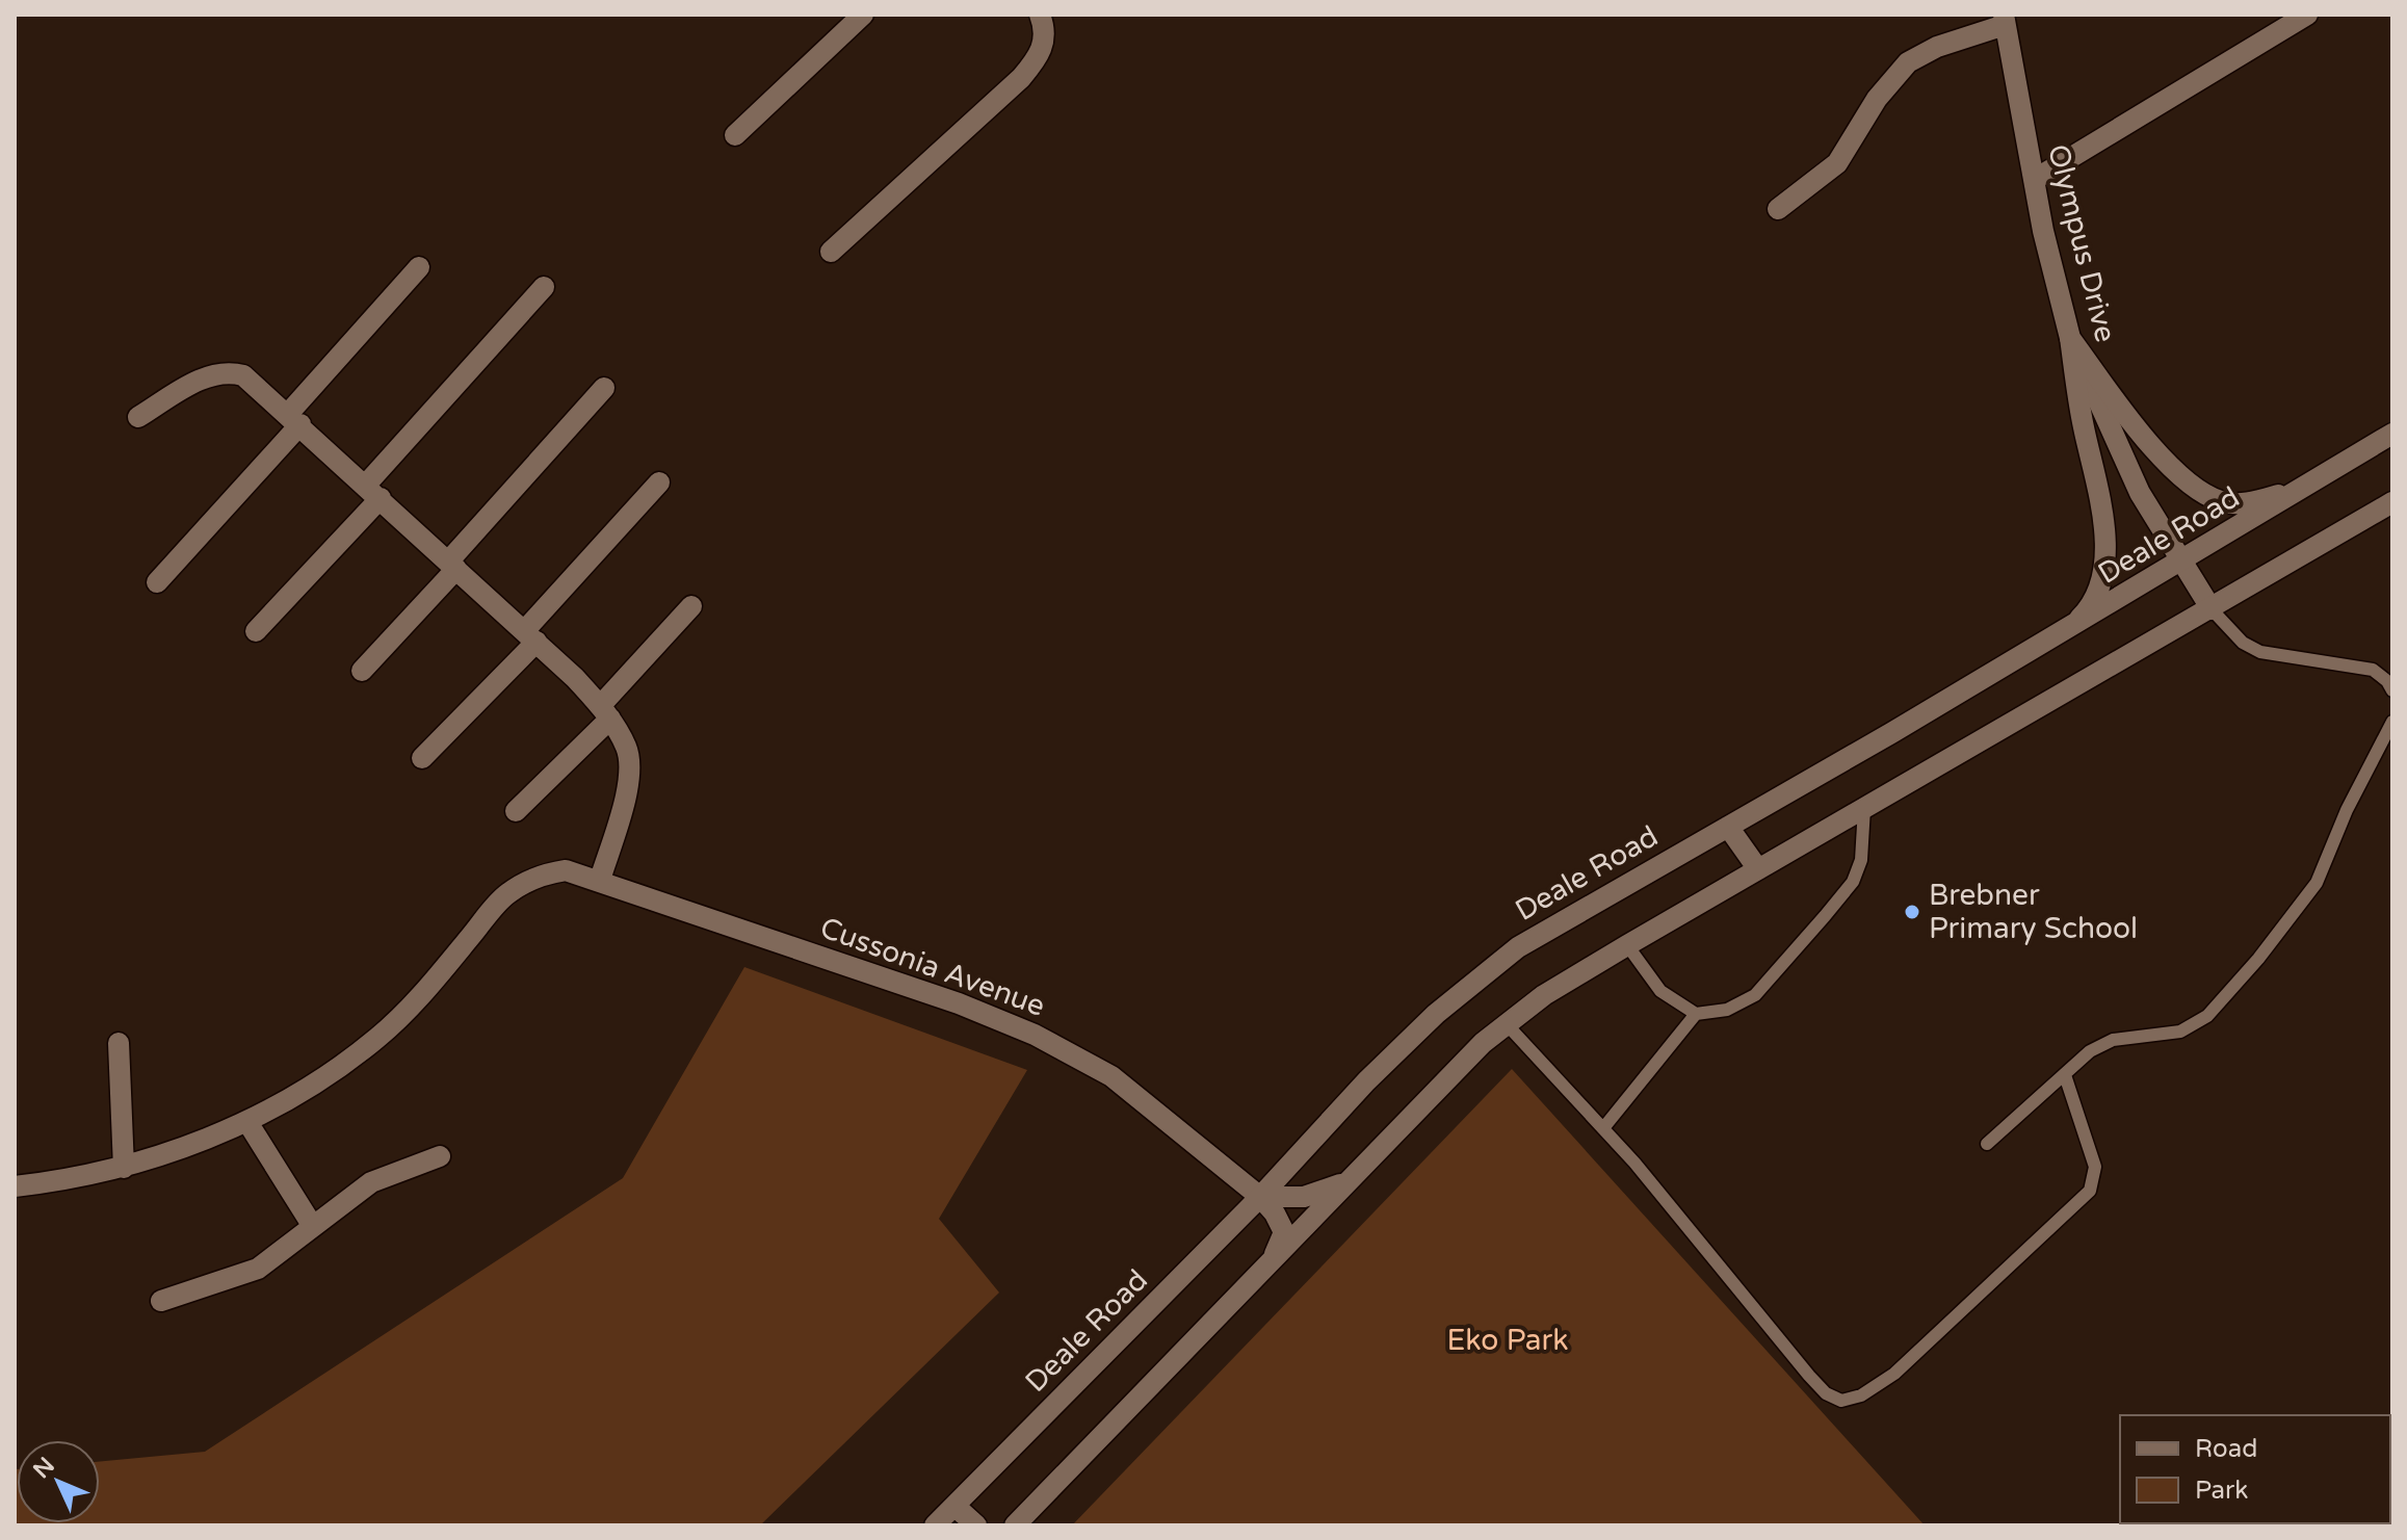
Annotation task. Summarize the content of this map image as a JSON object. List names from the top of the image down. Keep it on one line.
{"streets":{"street":["Olympus Drive","Deale Road","Cussonia Avenue"]},"crossings":[["Olympus Drive","Deale Road"],["Deale Road","Cussonia Avenue"]],"parks":["Eko Park"],"places":["Brebner Primary School"],"legend":["Road","Park"],"north":"top left"}
